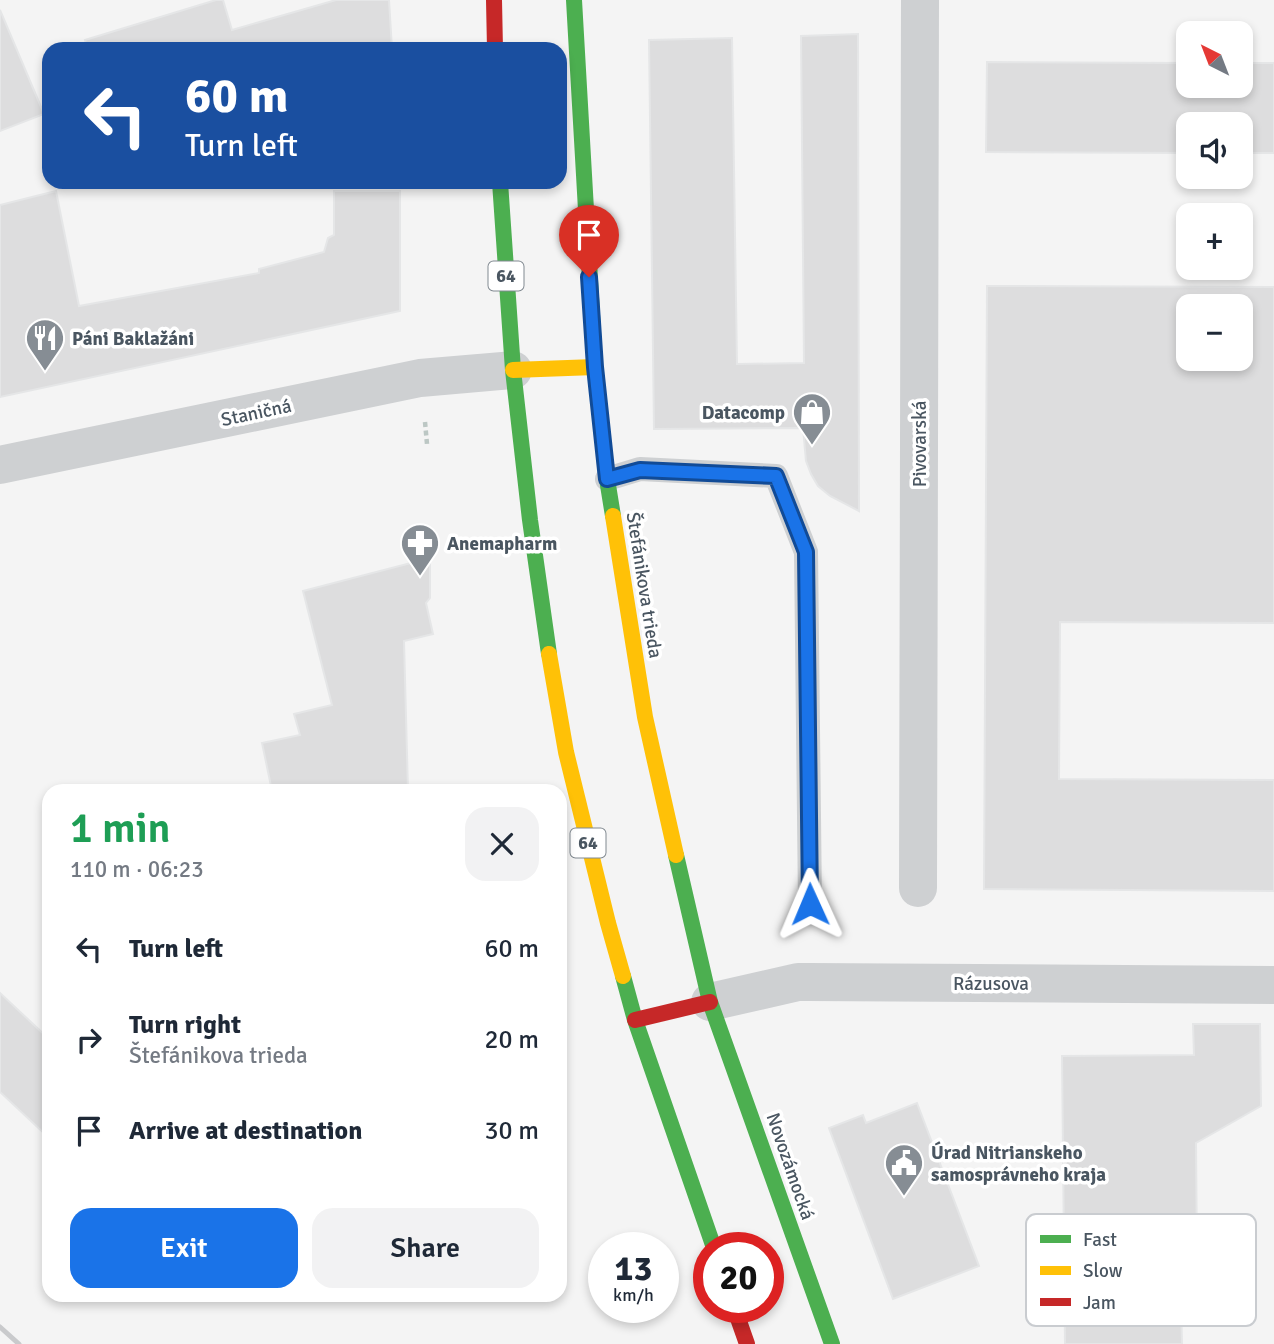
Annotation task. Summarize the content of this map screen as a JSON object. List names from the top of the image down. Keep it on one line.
{"streets":{"main road":["64","Štefánikova trieda","Novozámocká"],"street":["Staničná","Pivovarská","Rázusova"]},"crossings":[["64","Staničná"],["Štefánikova trieda","Rázusova"],["Štefánikova trieda","Novozámocká"],["Rázusova","Novozámocká"]],"places":{"restaurant":["Páni Baklažáni"],"shop":["Datacomp"],"pharmacy":["Anemapharm"],"public building":["Úrad Nitrianskeho samosprávneho kraja"]},"legend":["Fast","Slow","Jam"],"north":"top left","page":{"map_buttons":["+","−"],"turn":["60 m","Turn left"],"heading":["1 min","110 m · 06:23"],"list":[{"name":"Turn left","value":"60 m"},{"name":"Turn right","note":"Štefánikova trieda","value":"20 m"},{"name":"Arrive at destination","value":"30 m"}],"buttons":["Exit","Share"],"speed":"13 km/h","limit":"20"}}
